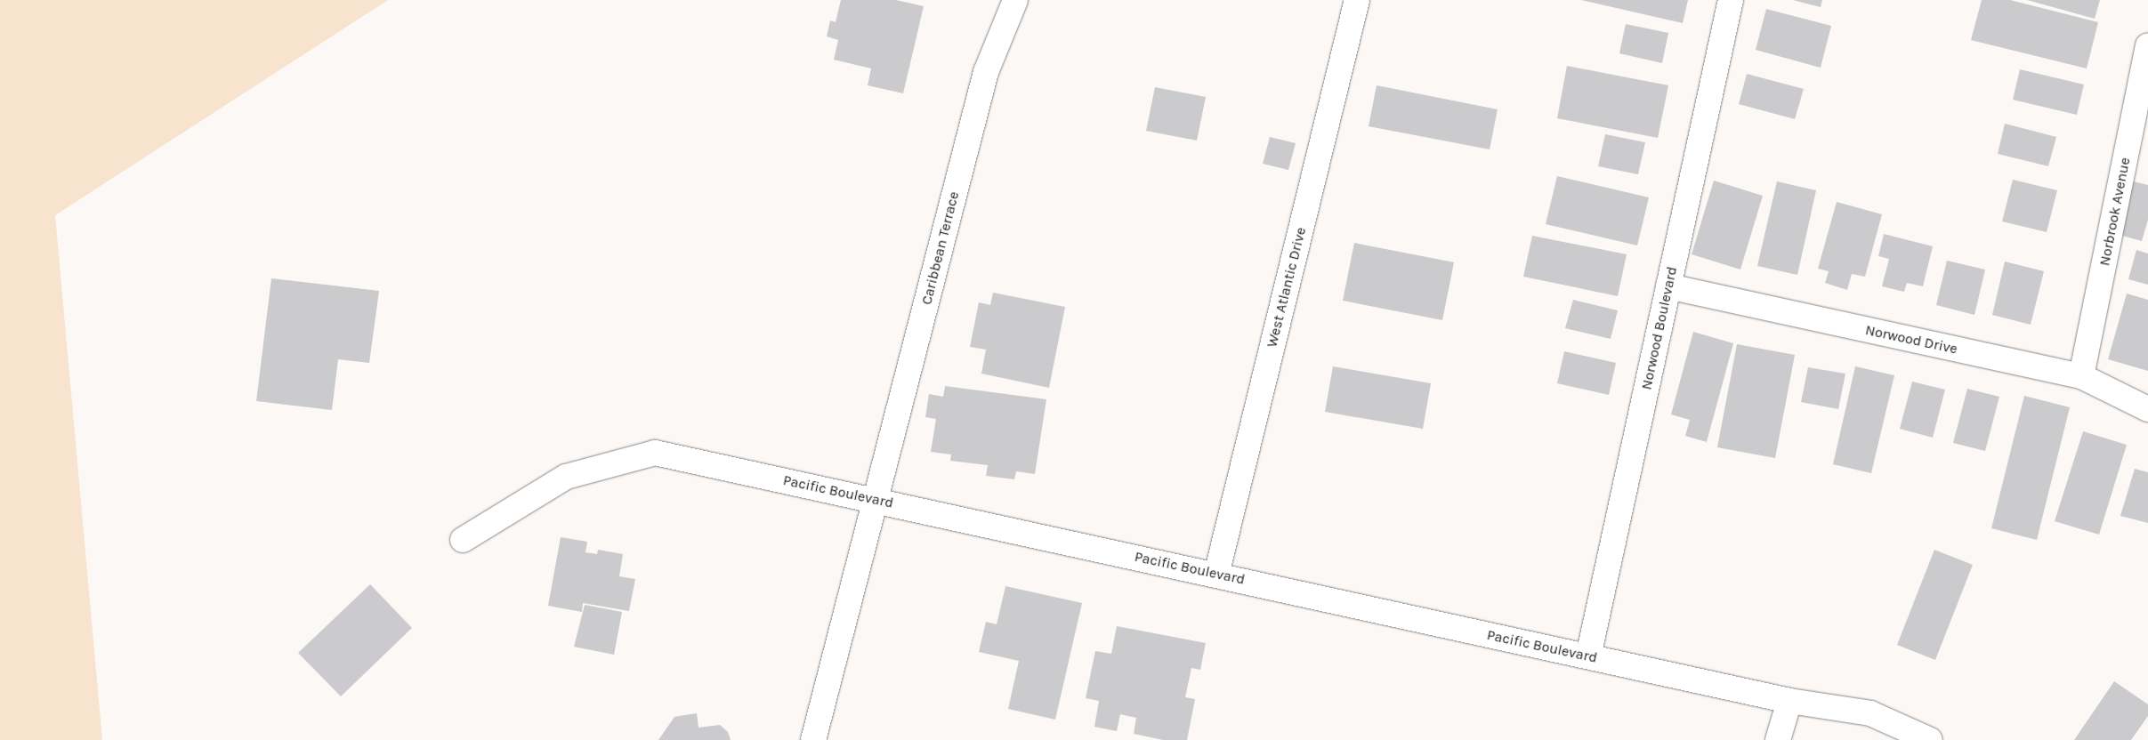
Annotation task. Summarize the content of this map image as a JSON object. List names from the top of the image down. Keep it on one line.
{"streets":{"street":["Norbrook Avenue","Caribbean Terrace","West Atlantic Drive","Norwood Boulevard","Norwood Drive","Pacific Boulevard"]},"crossings":[["Norbrook Avenue","Norwood Drive"],["Caribbean Terrace","Pacific Boulevard"],["West Atlantic Drive","Pacific Boulevard"],["Norwood Boulevard","Norwood Drive"],["Norwood Boulevard","Pacific Boulevard"]]}
